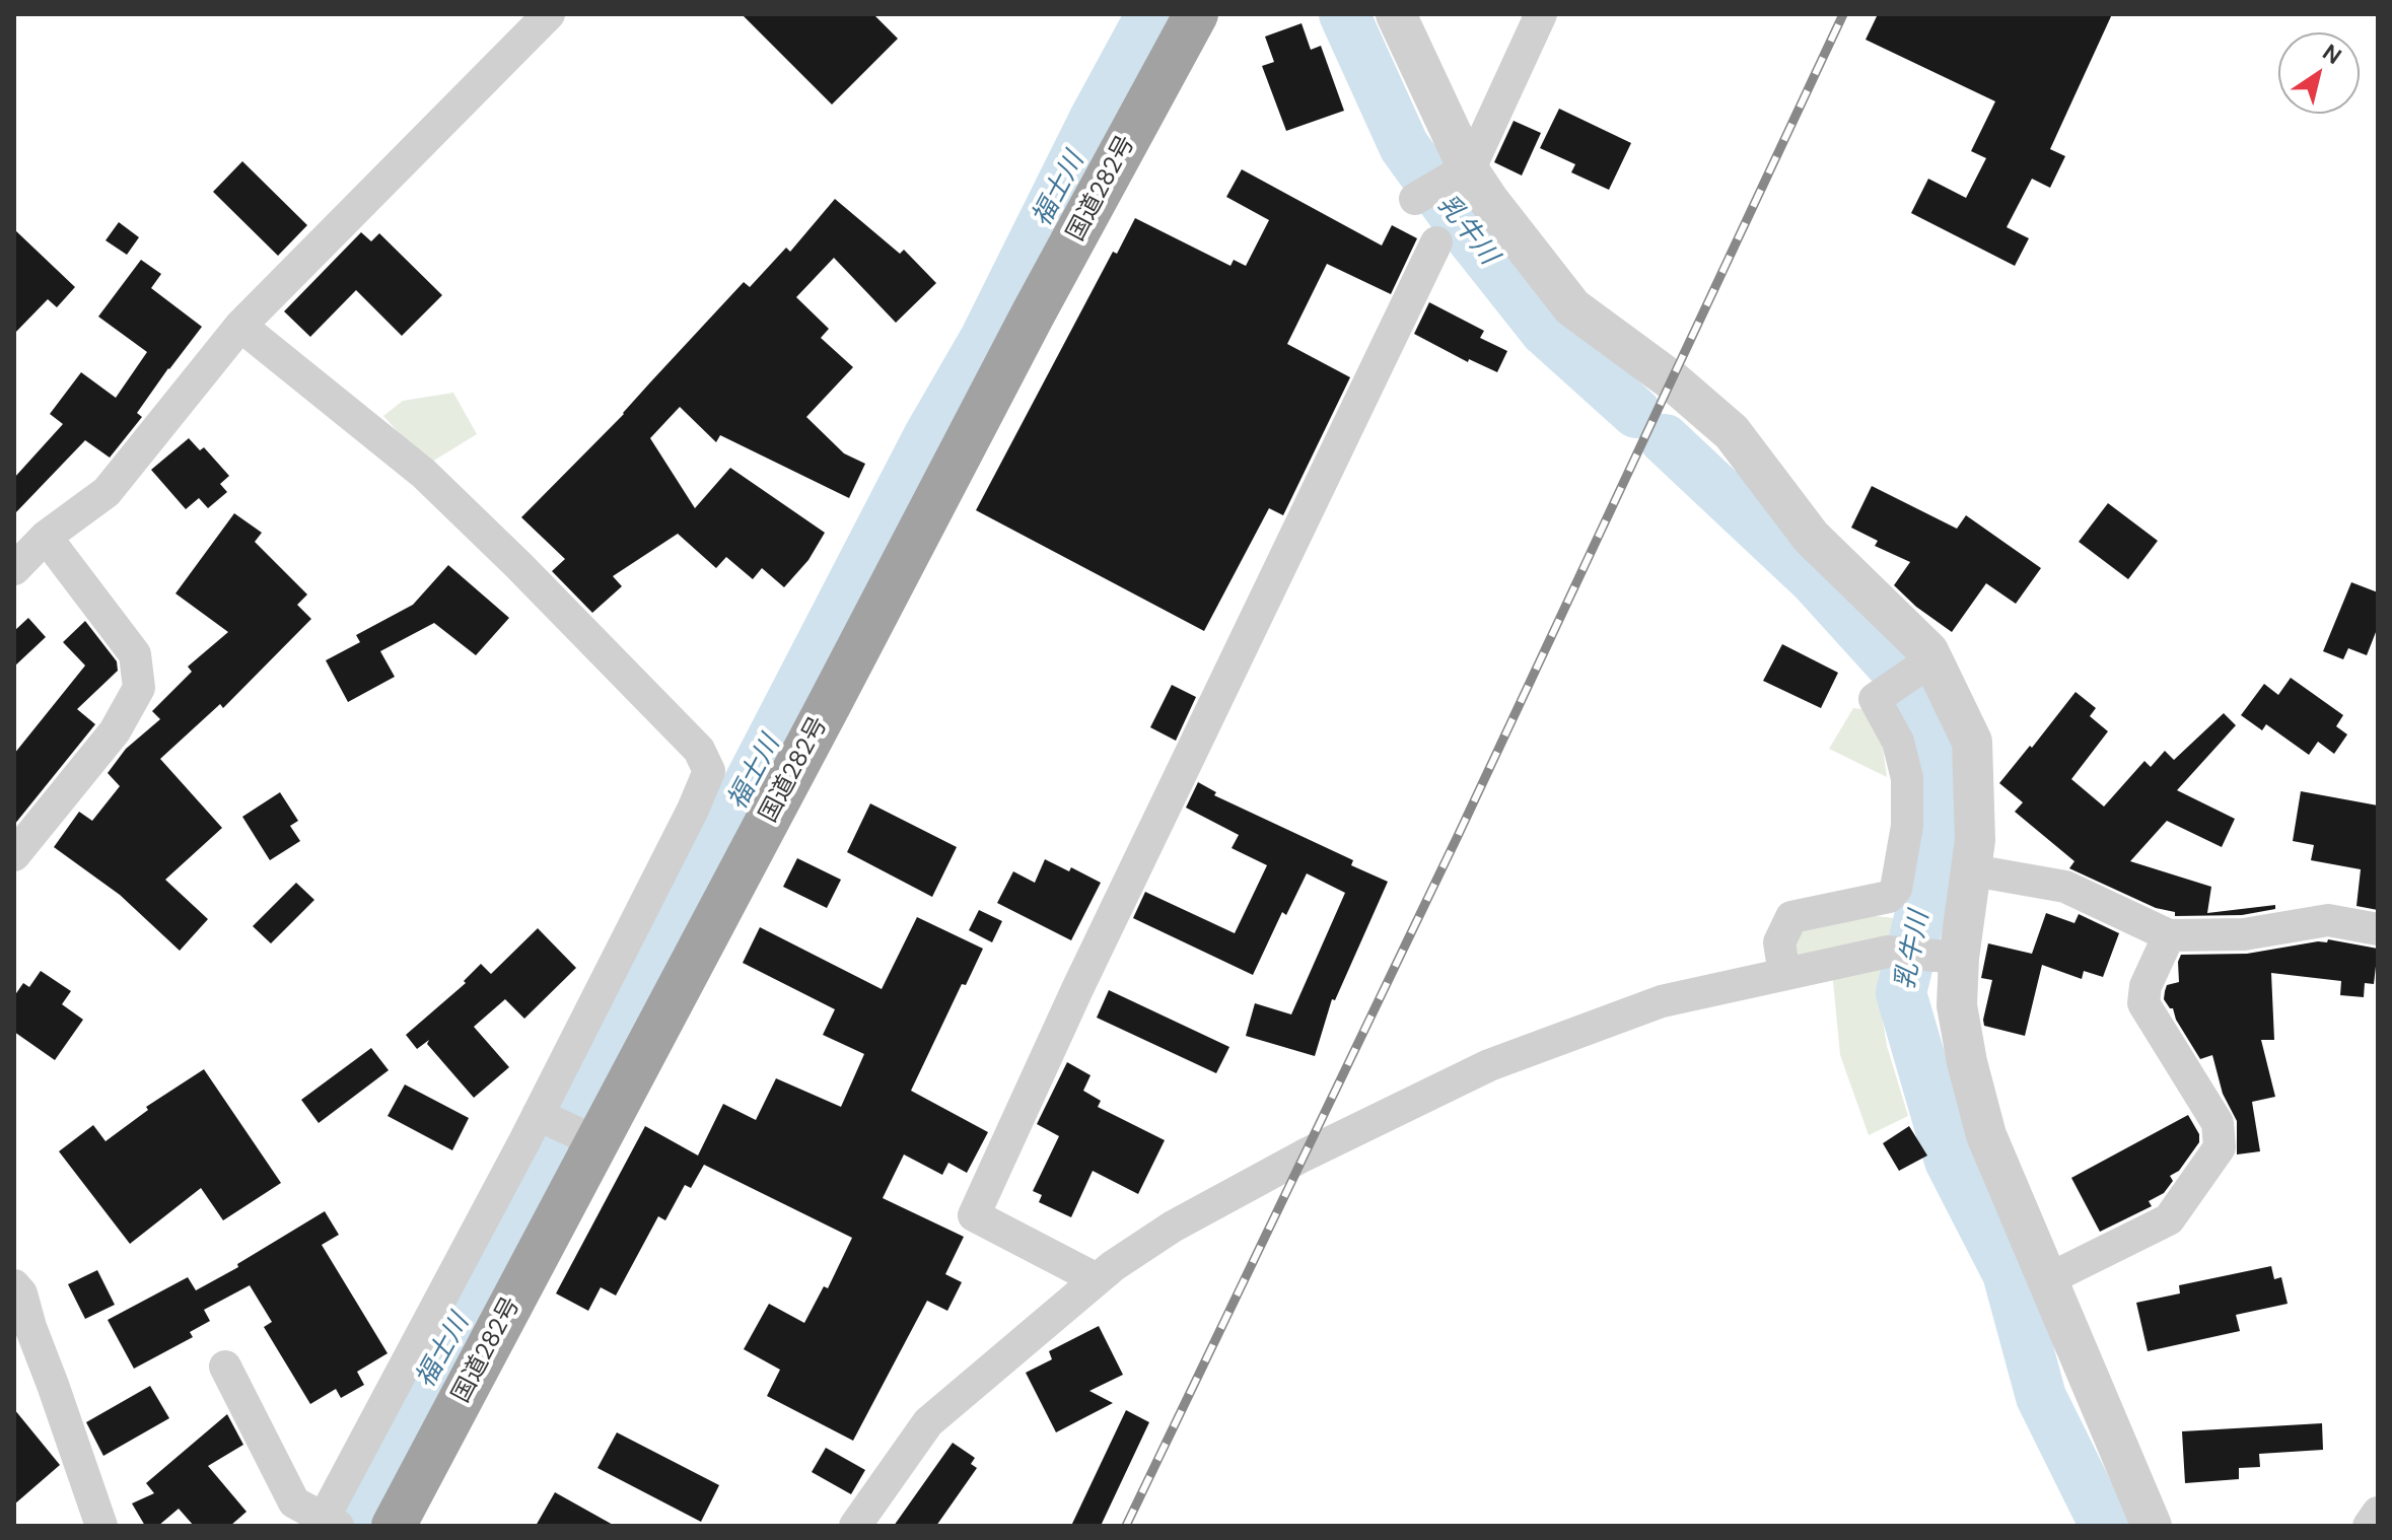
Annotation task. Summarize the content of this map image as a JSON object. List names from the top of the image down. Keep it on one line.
{"streets":{"highway":["国道282号"]},"water":["福士川","乳牛川"],"north":"top right"}
